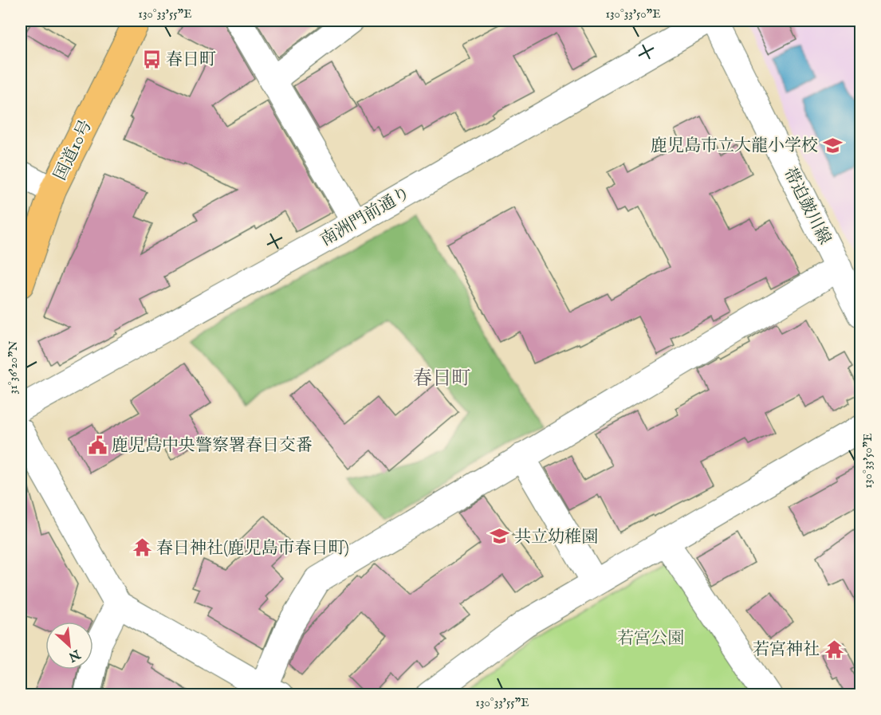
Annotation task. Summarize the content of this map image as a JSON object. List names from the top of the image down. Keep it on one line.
{"streets":{"highway":["国道10号"],"street":["帯迫皷川線","南洲門前通り"]},"districts":["春日町"],"parks":["若宮公園"],"places":{"bus stop":["春日町"],"school or university":["鹿児島市立大龍小学校","共立幼稚園"],"public building":["鹿児島中央警察署春日交番"],"temple":["春日神社(鹿児島市春日町)","若宮神社"]},"north":"bottom right","coordinates":["130°33'55\"E","130°33'50\"E","31°36'20\"N"]}
